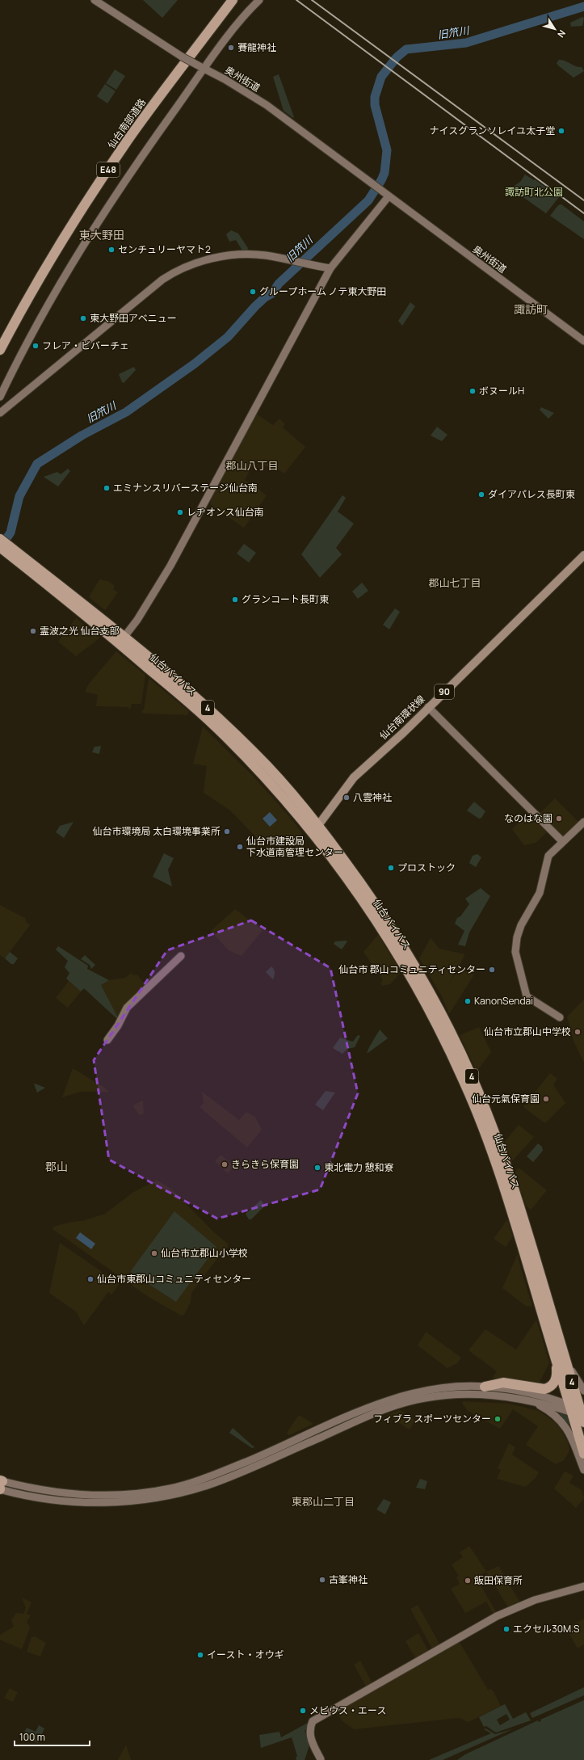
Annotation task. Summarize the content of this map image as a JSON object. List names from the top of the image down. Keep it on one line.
{"streets":{"highway":["仙台南部道路","E48","仙台バイパス","4"],"main road":["90","仙台南環状線"],"street":["奥州街道"]},"crossings":[["仙台バイパス","仙台南環状線"]],"districts":["東大野田","諏訪町","郡山八丁目","郡山七丁目","郡山","東郡山二丁目"],"water":["旧笊川"],"parks":["諏訪町北公園"],"places":["賽龍神社","ナイスグランソレイユ太子堂","センチュリーヤマト2","グループホーム ノテ東大野田","東大野田アベニュー","フレア・ビバーチェ","ボヌールH","エミナンスリバーステージ仙台南","ダイアパレス長町東","レヂオンス仙台南","グランコート長町東","霊波之光 仙台支部","八雲神社","なのはな園","仙台市環境局 太白環境事業所","仙台市建設局 下水道南管理センター","プロストック","仙台市 郡山コミュニティセンター","KanonSendai","仙台市立郡山中学校","仙台元氣保育園","きらきら保育園","東北電力 憩和寮","仙台市立郡山小学校","仙台市東郡山コミュニティセンター","フィブラ スポーツセンター","古峯神社","飯田保育所","エクセル30M.S","イースト・オウギ","メビウス・エース"],"scale_bar":"100 m","north":"bottom right"}
